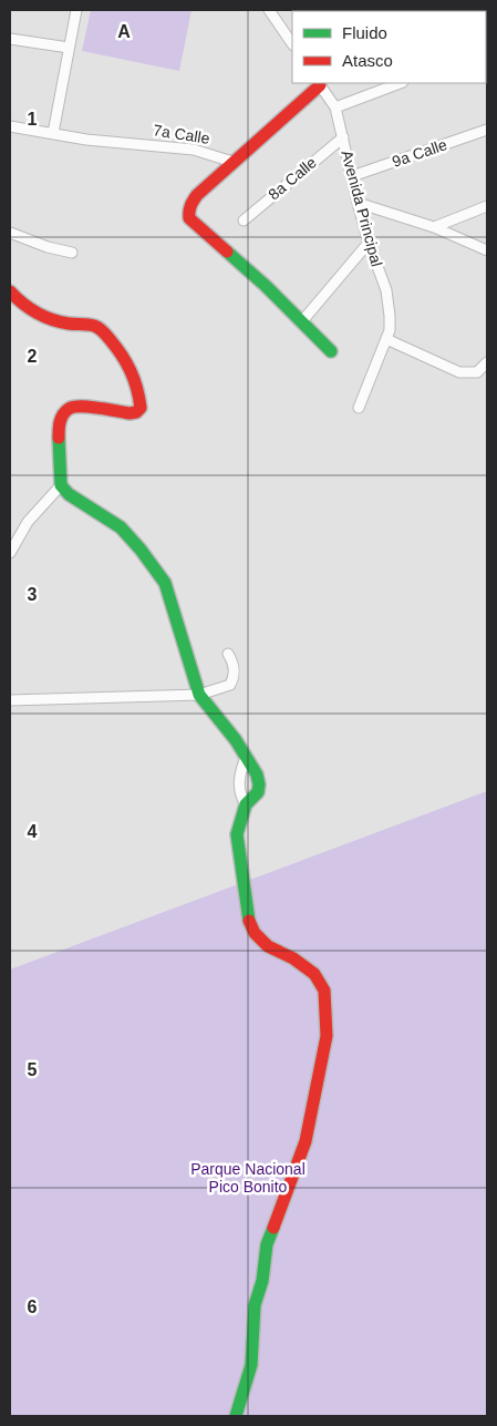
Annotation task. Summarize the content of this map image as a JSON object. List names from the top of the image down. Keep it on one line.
{"streets":{"street":["7a Calle","9a Calle","8a Calle","Avenida Principal"]},"crossings":[["9a Calle","Avenida Principal"],["8a Calle","Avenida Principal"]],"parks":["Parque Nacional Pico Bonito"],"legend":["Fluido","Atasco"],"grid":{"columns":["A"],"rows":["1","2","3","4","5","6"]}}
